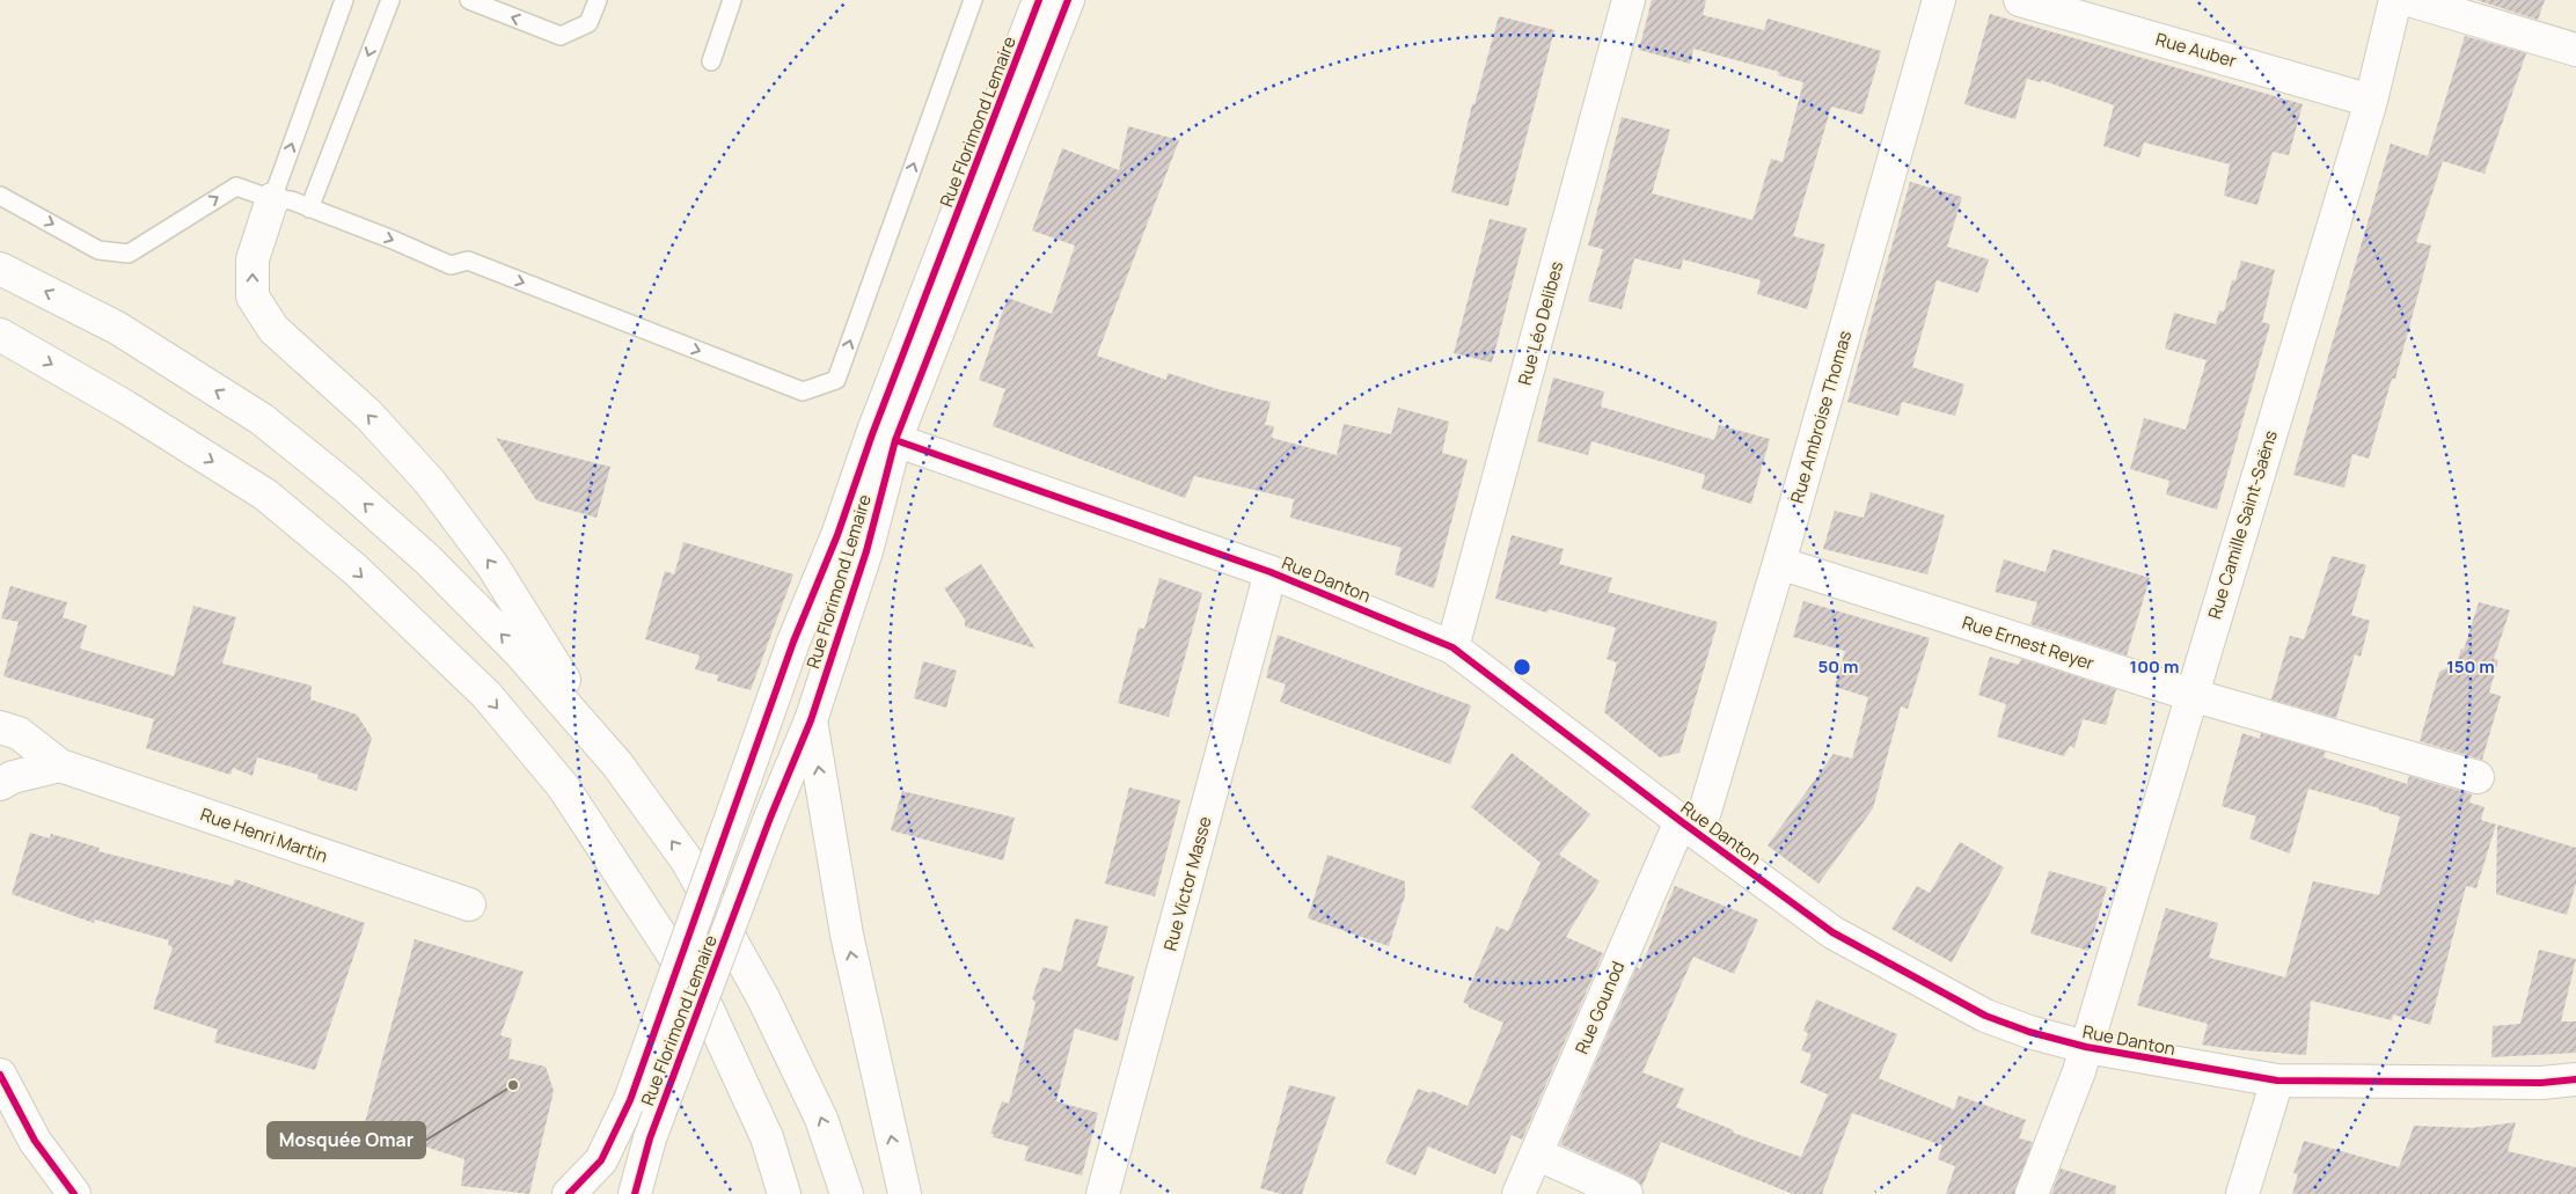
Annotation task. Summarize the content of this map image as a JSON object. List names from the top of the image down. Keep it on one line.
{"streets":{"main road":["Rue Auber","Rue Florimond Lemaire","Rue Léo Delibes","Rue Ambroise Thomas","Rue Camille Saint-Saëns","Rue Danton","Rue Ernest Reyer","Rue Henri Martin","Rue Victor Masse","Rue Gounod"]},"crossings":[["Rue Auber","Rue Camille Saint-Saëns"],["Rue Florimond Lemaire","Rue Danton"],["Rue Léo Delibes","Rue Danton"],["Rue Ambroise Thomas","Rue Danton"],["Rue Ambroise Thomas","Rue Ernest Reyer"],["Rue Ambroise Thomas","Rue Gounod"],["Rue Camille Saint-Saëns","Rue Danton"],["Rue Camille Saint-Saëns","Rue Ernest Reyer"],["Rue Danton","Rue Victor Masse"],["Rue Danton","Rue Gounod"]],"places":["Mosquée Omar"],"rings":["50 m","100 m","150 m"]}
